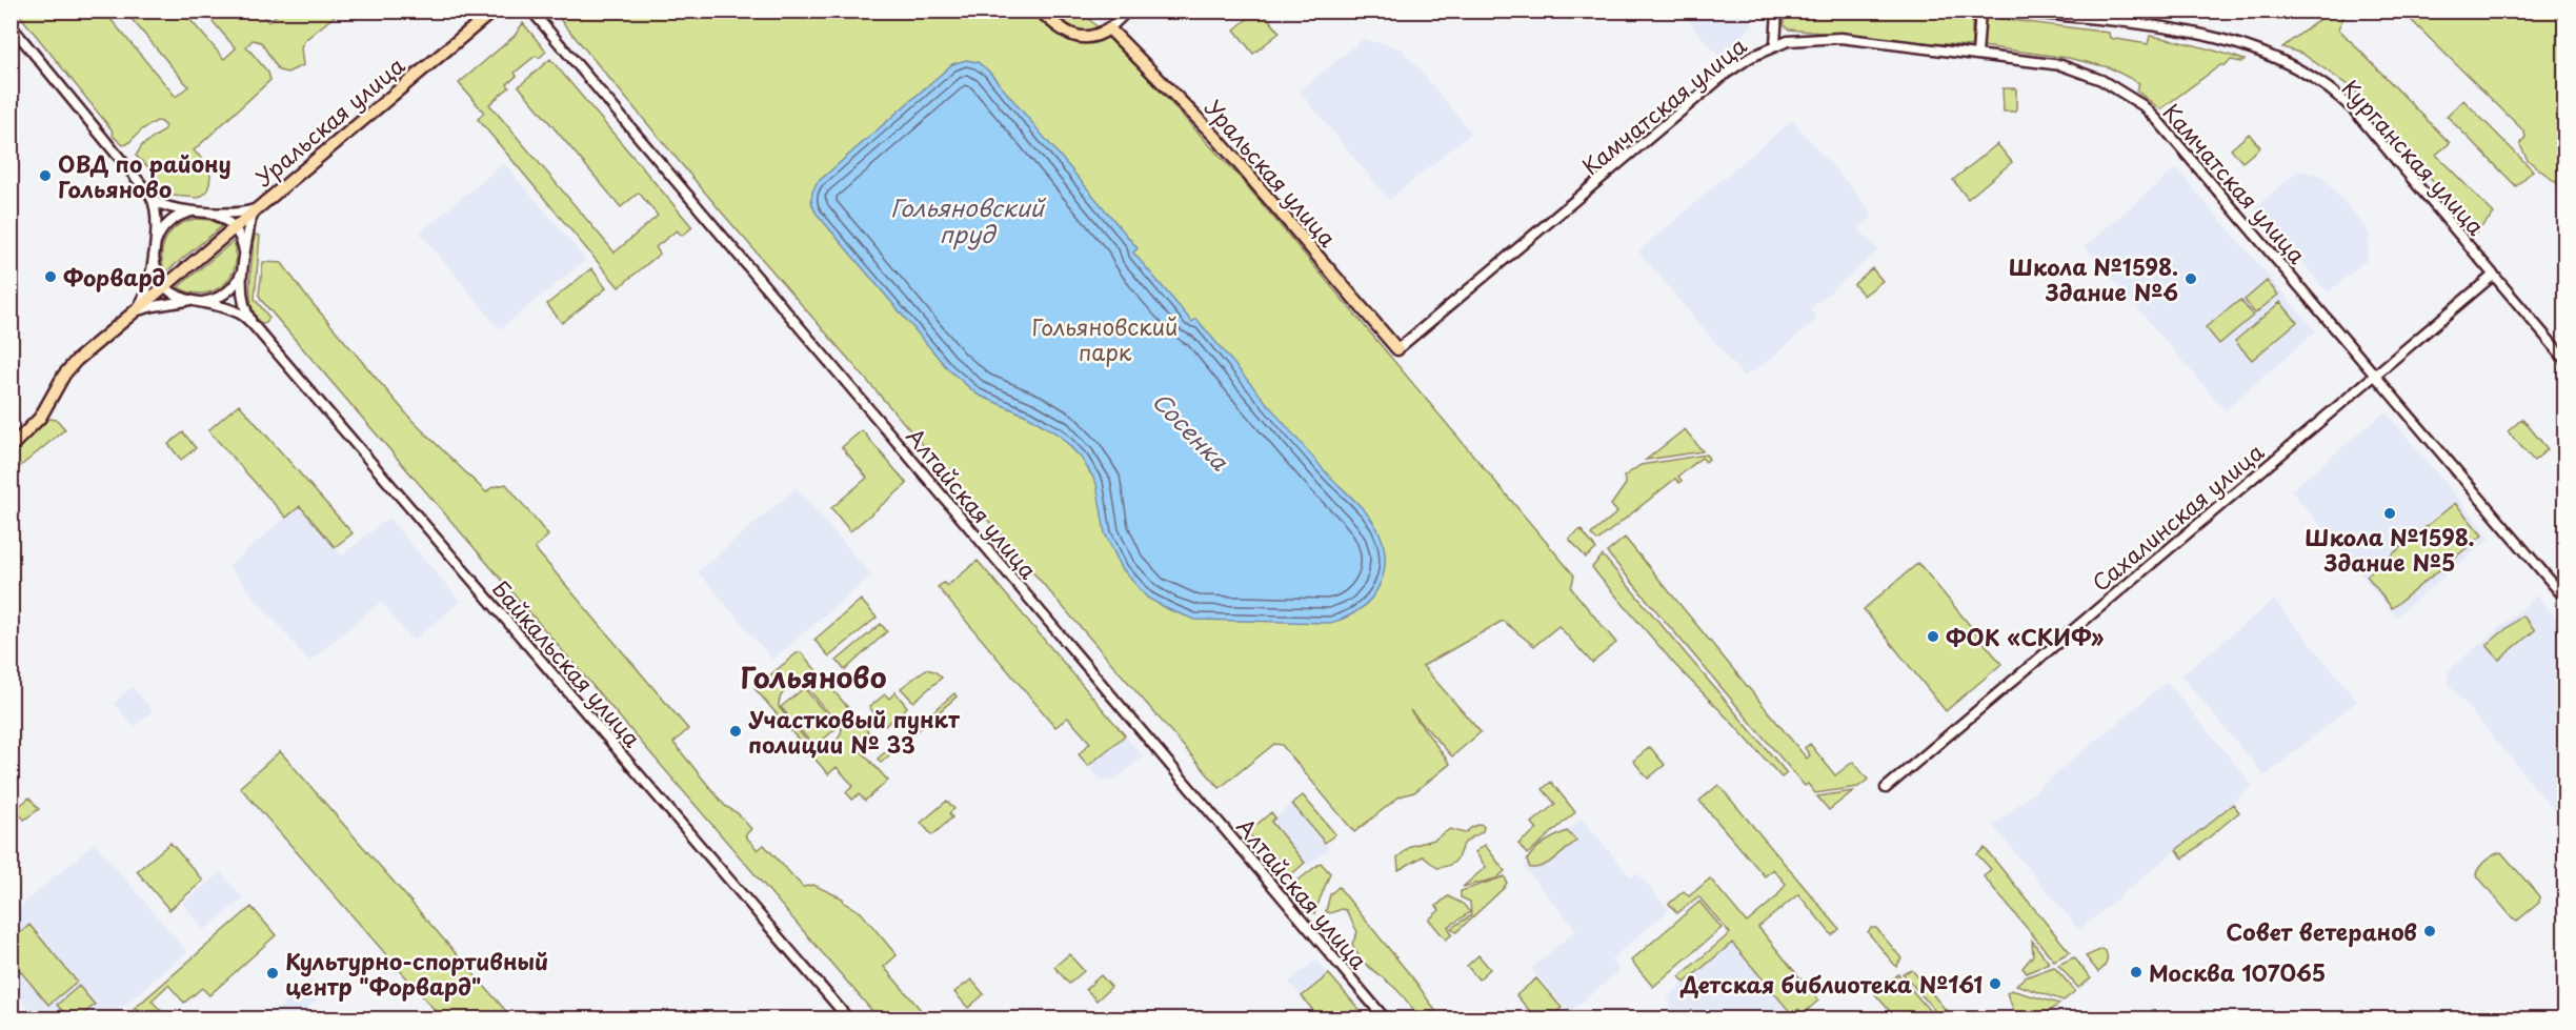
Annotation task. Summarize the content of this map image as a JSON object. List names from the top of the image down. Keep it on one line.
{"streets":{"main road":["Уральская улица"],"street":["Камчатская улица","Курганская улица","Алтайская улица","Сахалинская улица","Байкальская улица"]},"crossings":[["Камчатская улица","Уральская улица"],["Камчатская улица","Сахалинская улица"],["Курганская улица","Сахалинская улица"]],"districts":["Гольяново"],"water":["Гольяновский пруд","Сосенка"],"parks":["Гольяновcкий парк"],"places":["ОВД по району Гольяново","Форвард","Школа №1598. Здание №6","Школа №1598. Здание №5","ФОК «СКИФ»","Участковый пункт полиции № 33","Совет ветеранов","Москва 107065","Культурно-спортивный центр \"Форвард\"","Детская библиотека №161"]}
